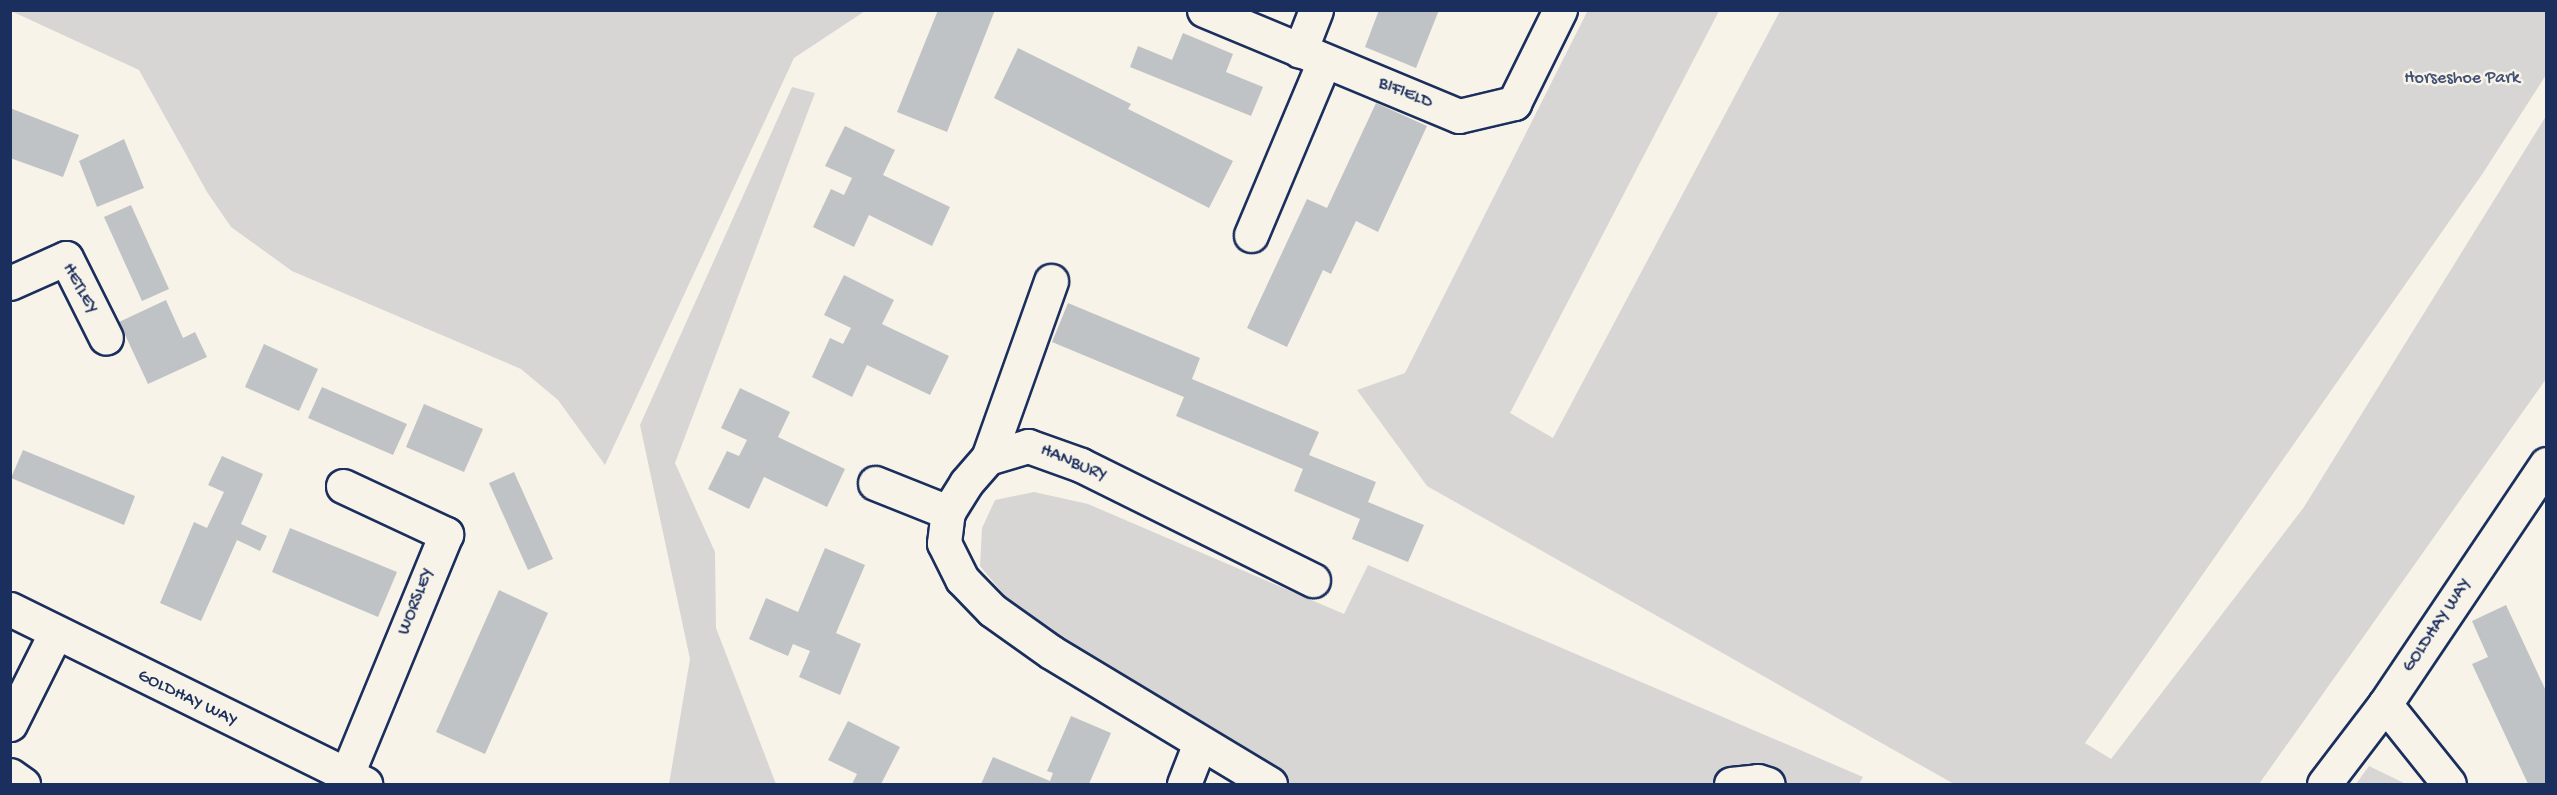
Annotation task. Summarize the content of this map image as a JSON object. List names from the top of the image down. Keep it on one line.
{"streets":{"street":["BIFIELD","HETLEY","HANBURY","WORSLEY","GOLDHAY WAY"]},"crossings":[["WORSLEY","GOLDHAY WAY"]],"parks":["Horseshoe Park"]}
